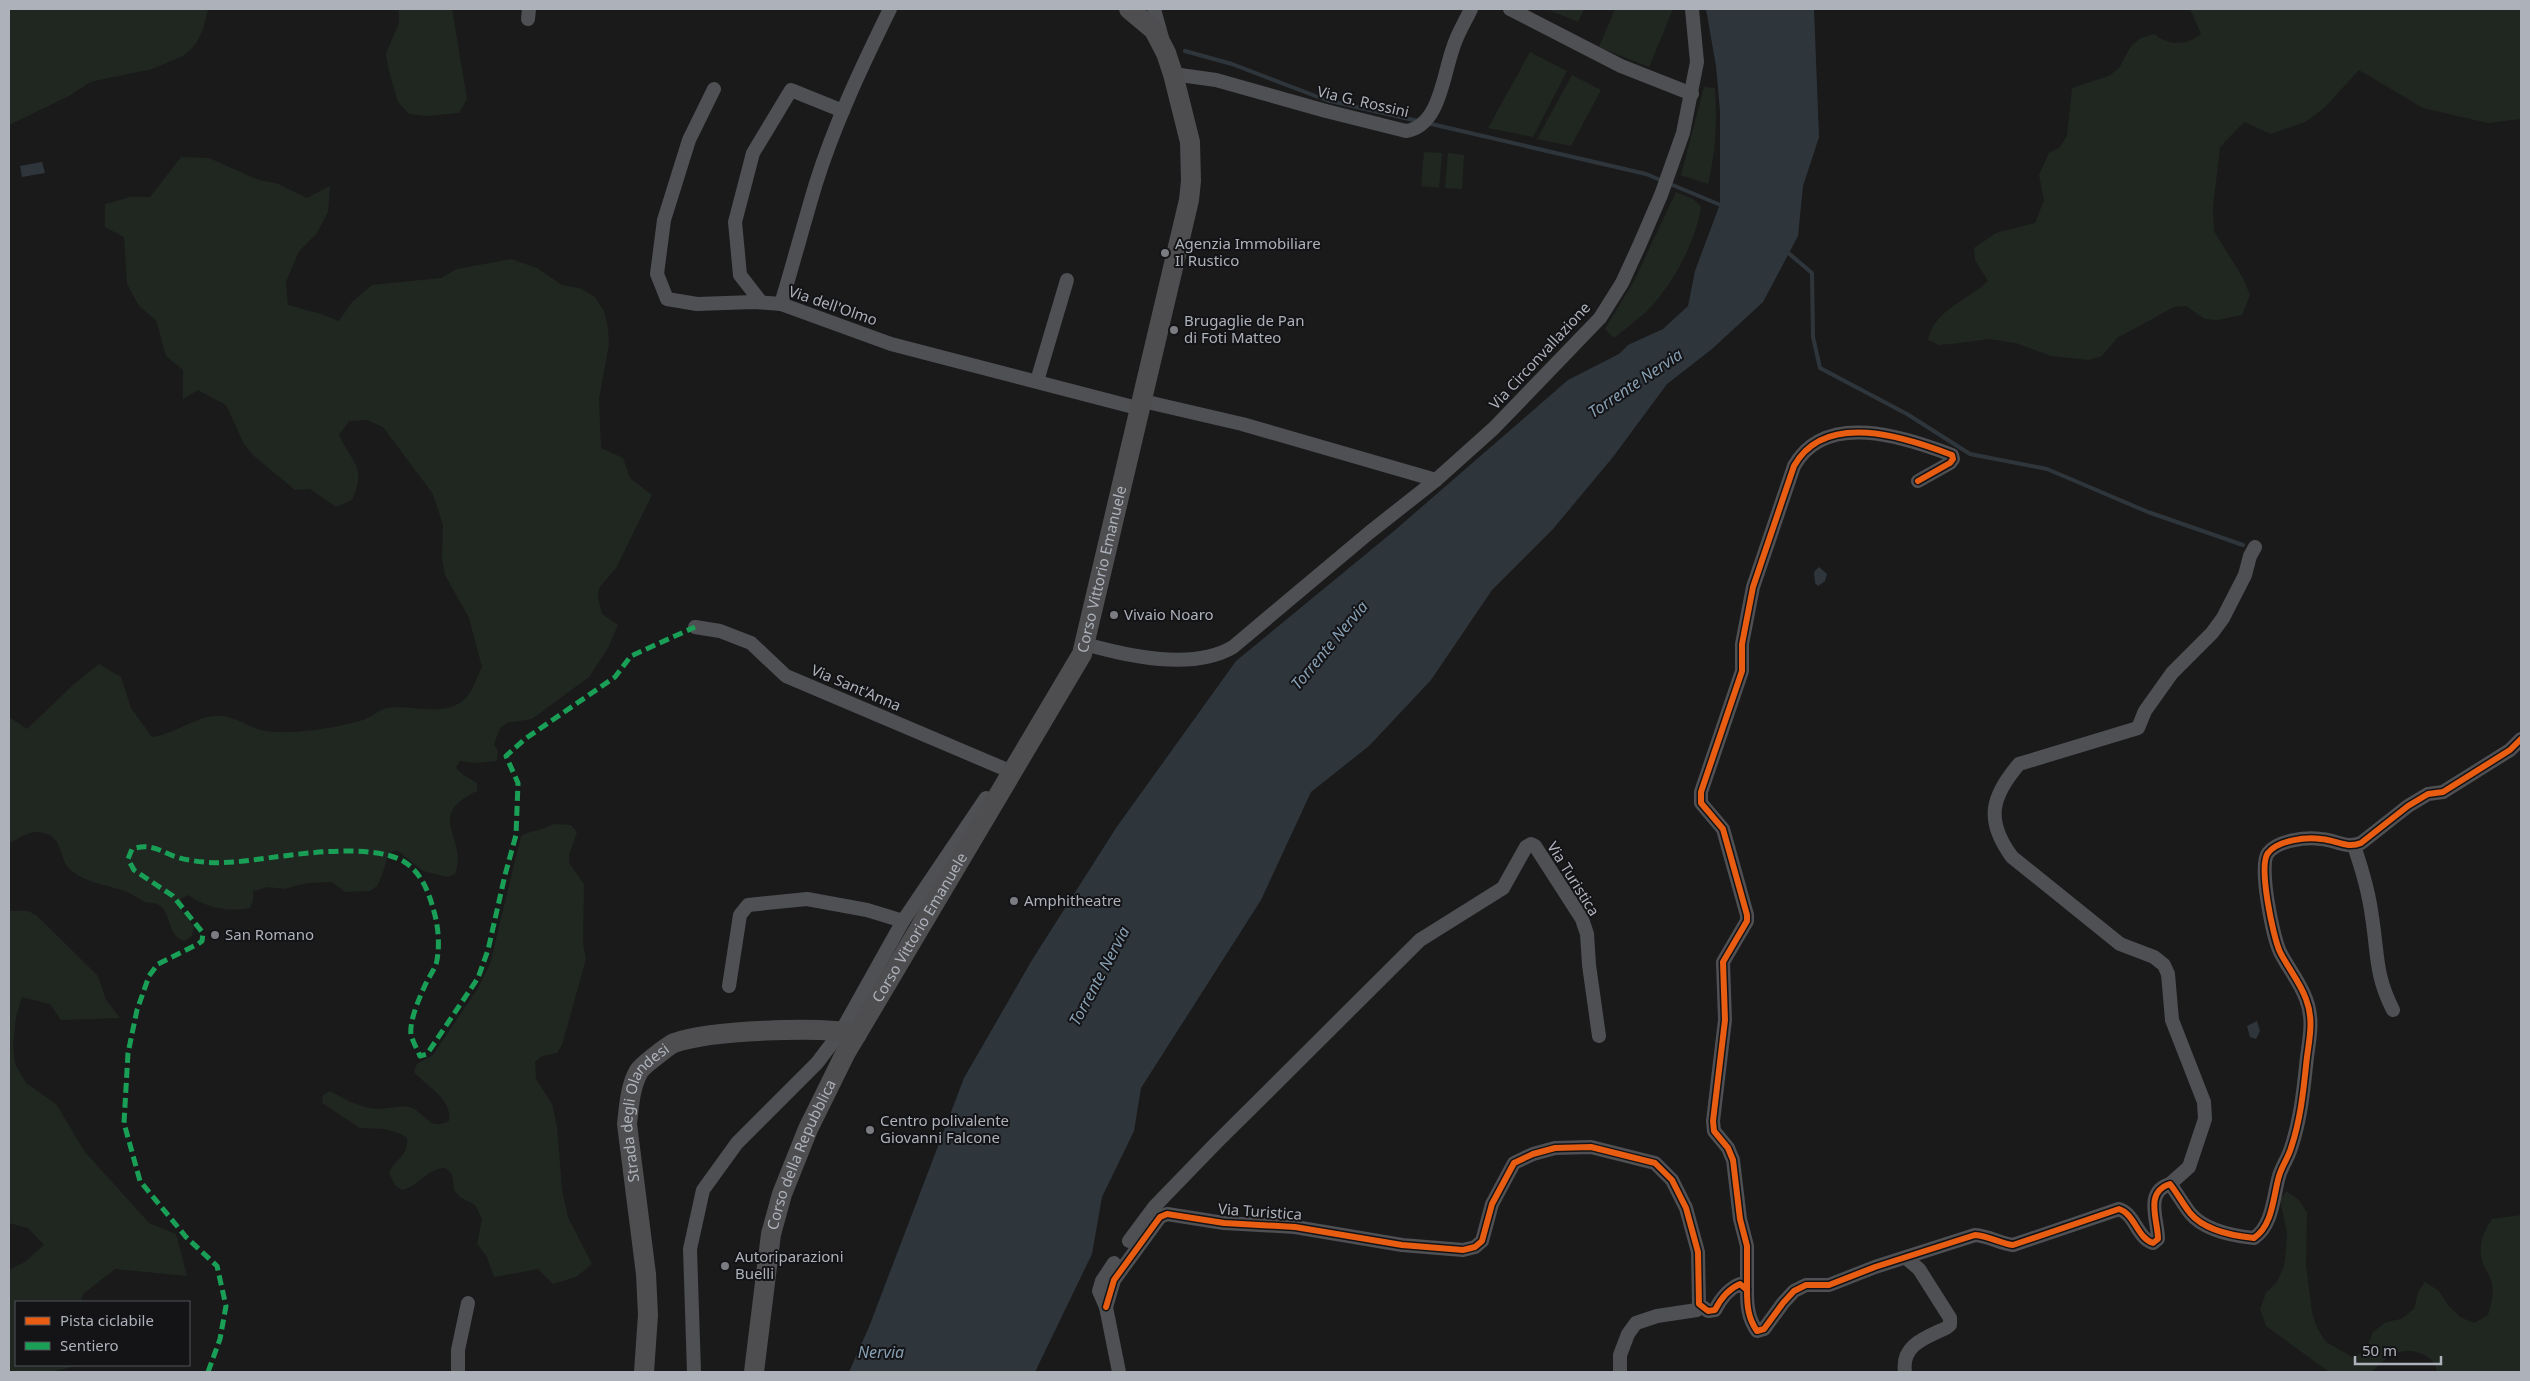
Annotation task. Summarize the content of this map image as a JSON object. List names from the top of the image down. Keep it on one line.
{"streets":{"main road":["Corso Vittorio Emanuele","Strada degli Olandesi","Corso della Repubblica"],"street":["Via G. Rossini","Via dell'Olmo","Via Circonvallazione","Via Sant'Anna","Via Turistica"]},"crossings":[["Via G. Rossini","Corso Vittorio Emanuele"],["Via dell'Olmo","Corso Vittorio Emanuele"],["Via Circonvallazione","Corso Vittorio Emanuele"],["Corso Vittorio Emanuele","Via Sant'Anna"],["Corso Vittorio Emanuele","Strada degli Olandesi"],["Corso Vittorio Emanuele","Corso della Repubblica"],["Strada degli Olandesi","Corso della Repubblica"]],"water":["Torrente Nervia","Nervia"],"places":["Agenzia Immobiliare Il Rustico","Brugaglie de Pan di Foti Matteo","Vivaio Noaro","Amphitheatre","San Romano","Centro polivalente Giovanni Falcone","Autoriparazioni Buelli"],"legend":["Pista ciclabile","Sentiero"],"scale_bar":"50 m"}
